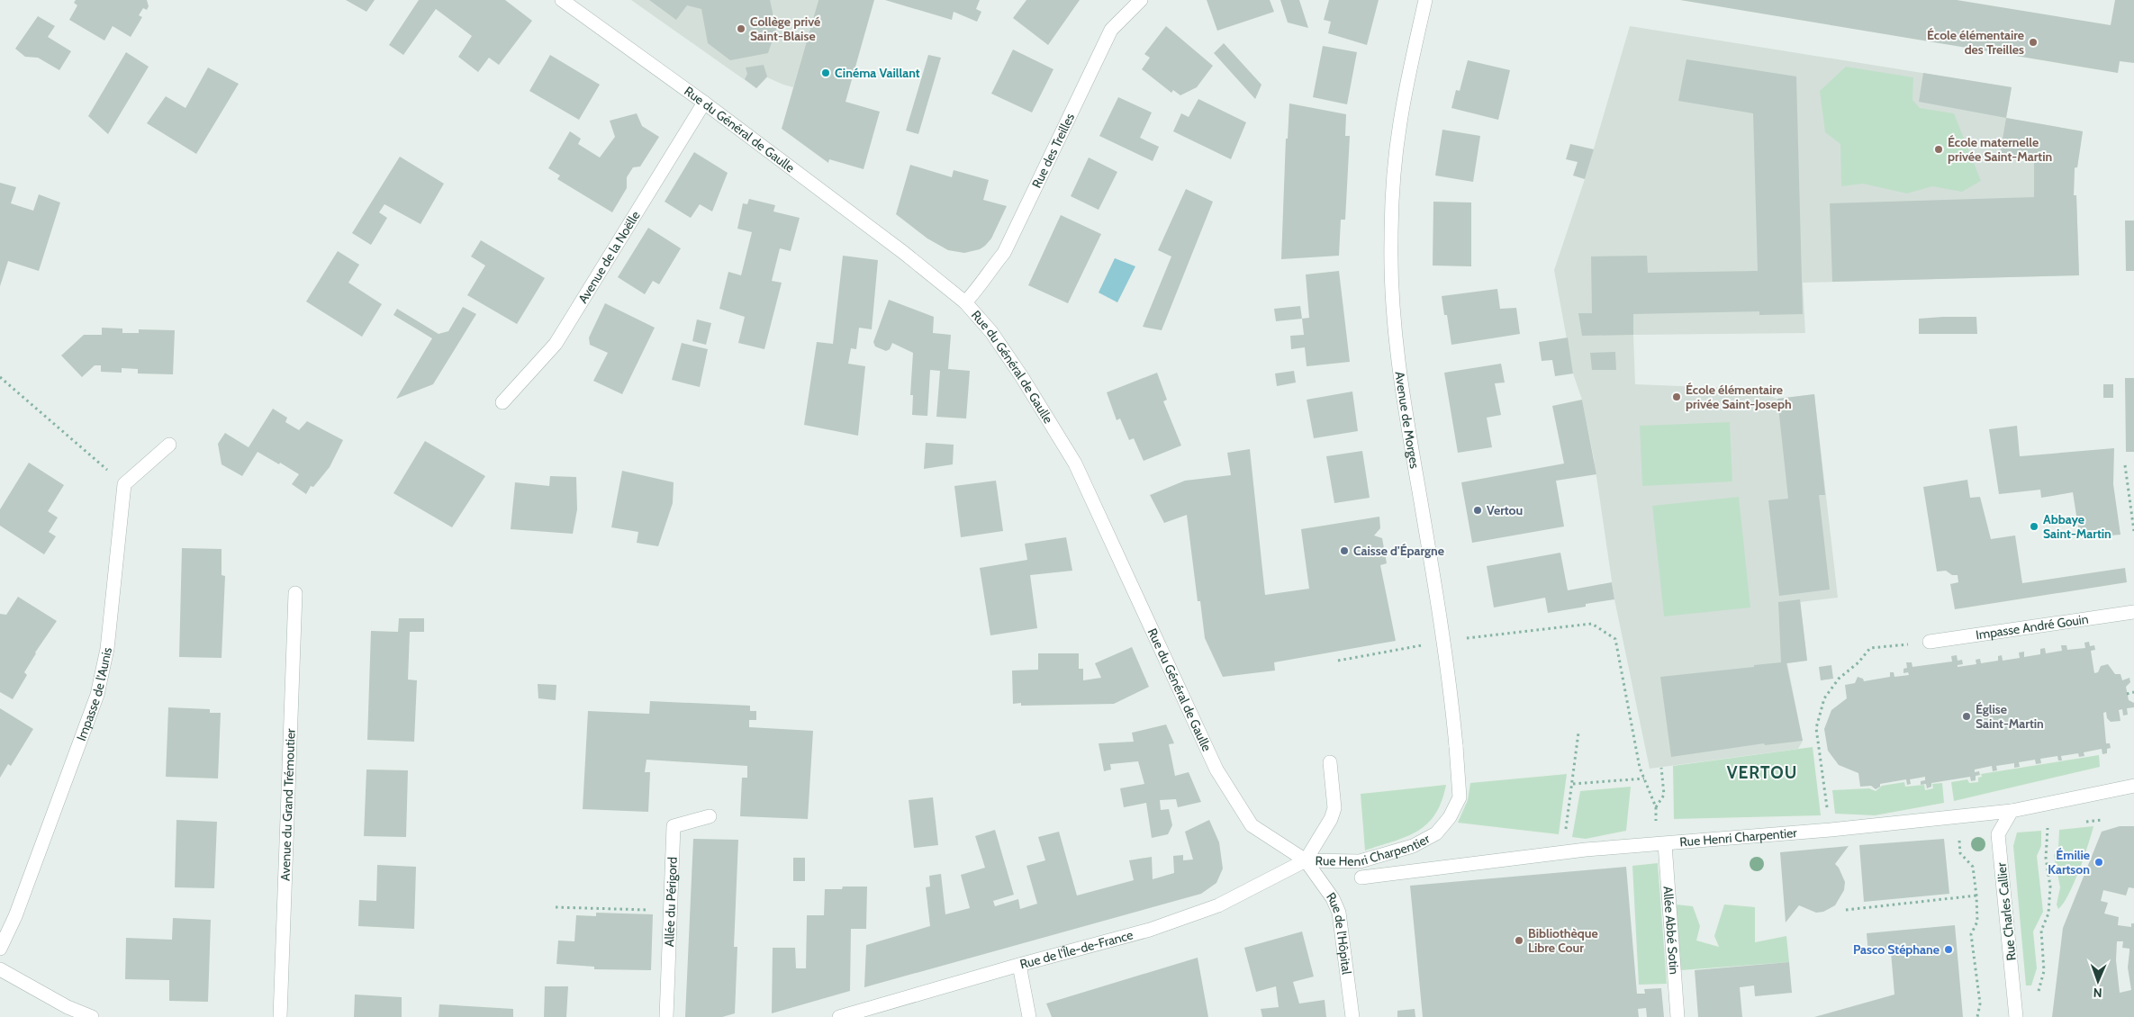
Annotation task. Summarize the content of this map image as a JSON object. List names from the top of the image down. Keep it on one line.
{"streets":{"street":["Rue du Général de Gaulle","Rue des Treilles","Avenue de la Noëlle","Avenue de Morges","Impasse André Gouin","Impasse de l'Aunis","Avenue du Grand Trémoutier","Rue Henri Charpentier","Allée du Périgord","Rue Charles Callier","Allée Abbé Sotin","Rue de l'Hôpital","Rue de l'Île-de-France"]},"crossings":[["Rue du Général de Gaulle","Rue des Treilles"],["Rue du Général de Gaulle","Avenue de la Noëlle"],["Rue du Général de Gaulle","Rue Henri Charpentier"],["Rue du Général de Gaulle","Rue de l'Hôpital"],["Rue du Général de Gaulle","Rue de l'Île-de-France"],["Avenue de Morges","Rue Henri Charpentier"],["Rue Henri Charpentier","Rue Charles Callier"],["Rue Henri Charpentier","Allée Abbé Sotin"],["Rue Henri Charpentier","Rue de l'Hôpital"],["Rue Henri Charpentier","Rue de l'Île-de-France"],["Rue de l'Hôpital","Rue de l'Île-de-France"]],"districts":["VERTOU"],"places":["Collège privé Saint-Blaise","École élémentaire des Treilles","Cinéma Vaillant","École maternelle privée Saint-Martin","École élémentaire privée Saint-Joseph","Vertou","Abbaye Saint-Martin","Caisse d'Épargne","Église Saint-Martin","Émilie Kartson","Bibliothèque Libre Cour","Pasco Stéphane"],"north":"bottom"}
